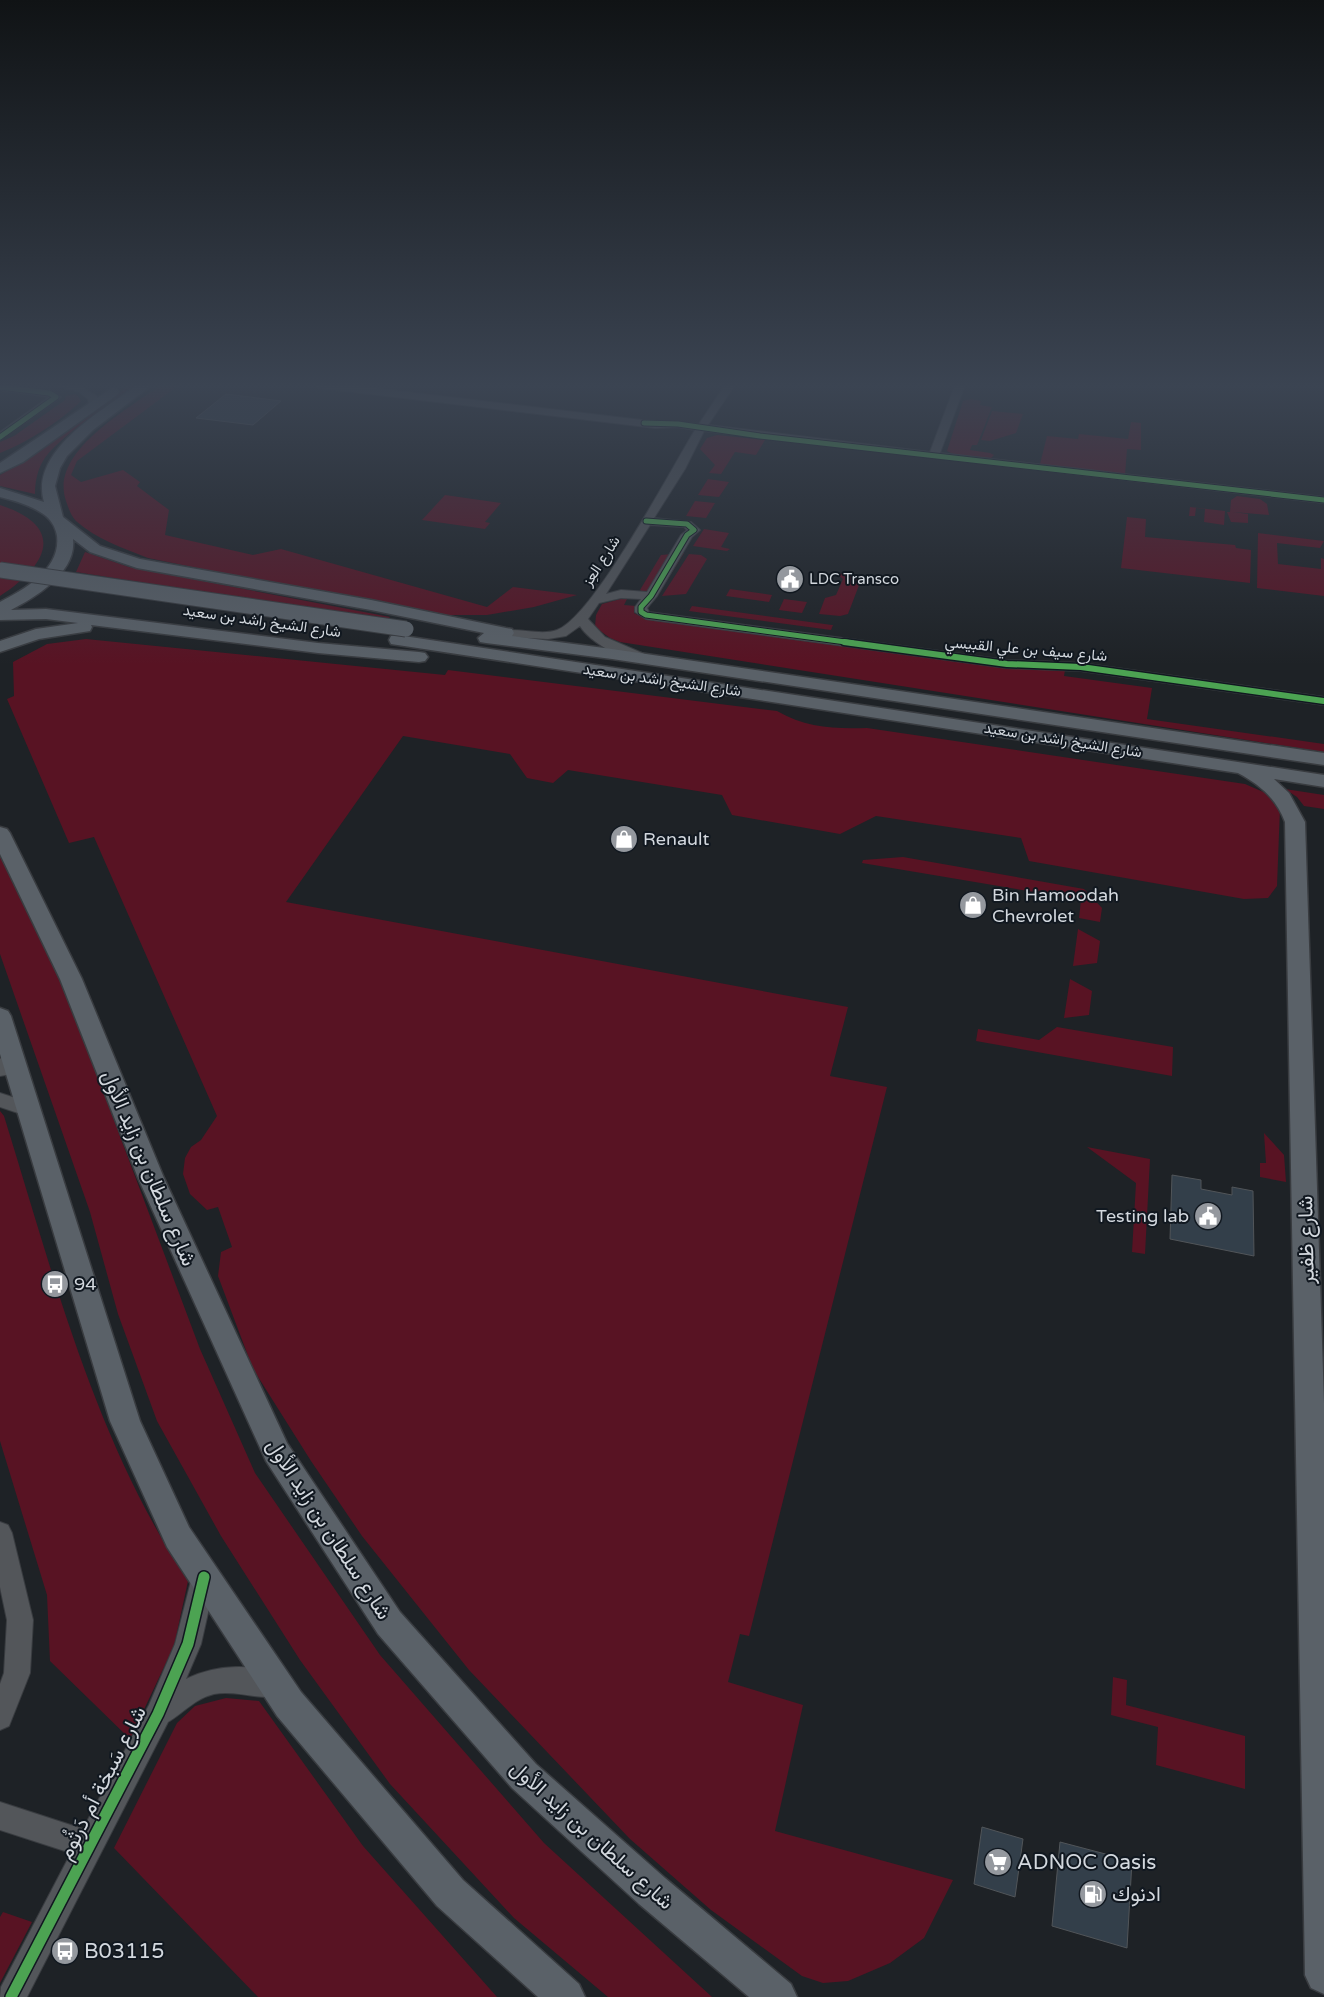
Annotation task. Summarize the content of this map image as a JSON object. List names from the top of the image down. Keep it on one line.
{"streets":{"main road":["شارع الشيخ راشد بن سعيد","شارع سلطان بن زايد الأول","شارع ظفير"],"street":["شارع العِز","شارع سيف بن علي القبيسي","شارع سَبخة أم دَرثُوم"]},"crossings":[["شارع الشيخ راشد بن سعيد","شارع ظفير"]],"places":{"public building":["LDC Transco","Testing lab"],"shop":["Renault","Bin Hamoodah Chevrolet"],"bus stop":["94","B03115"],"supermarket":["ADNOC Oasis"],"fuel station":["ادنوك"]}}
